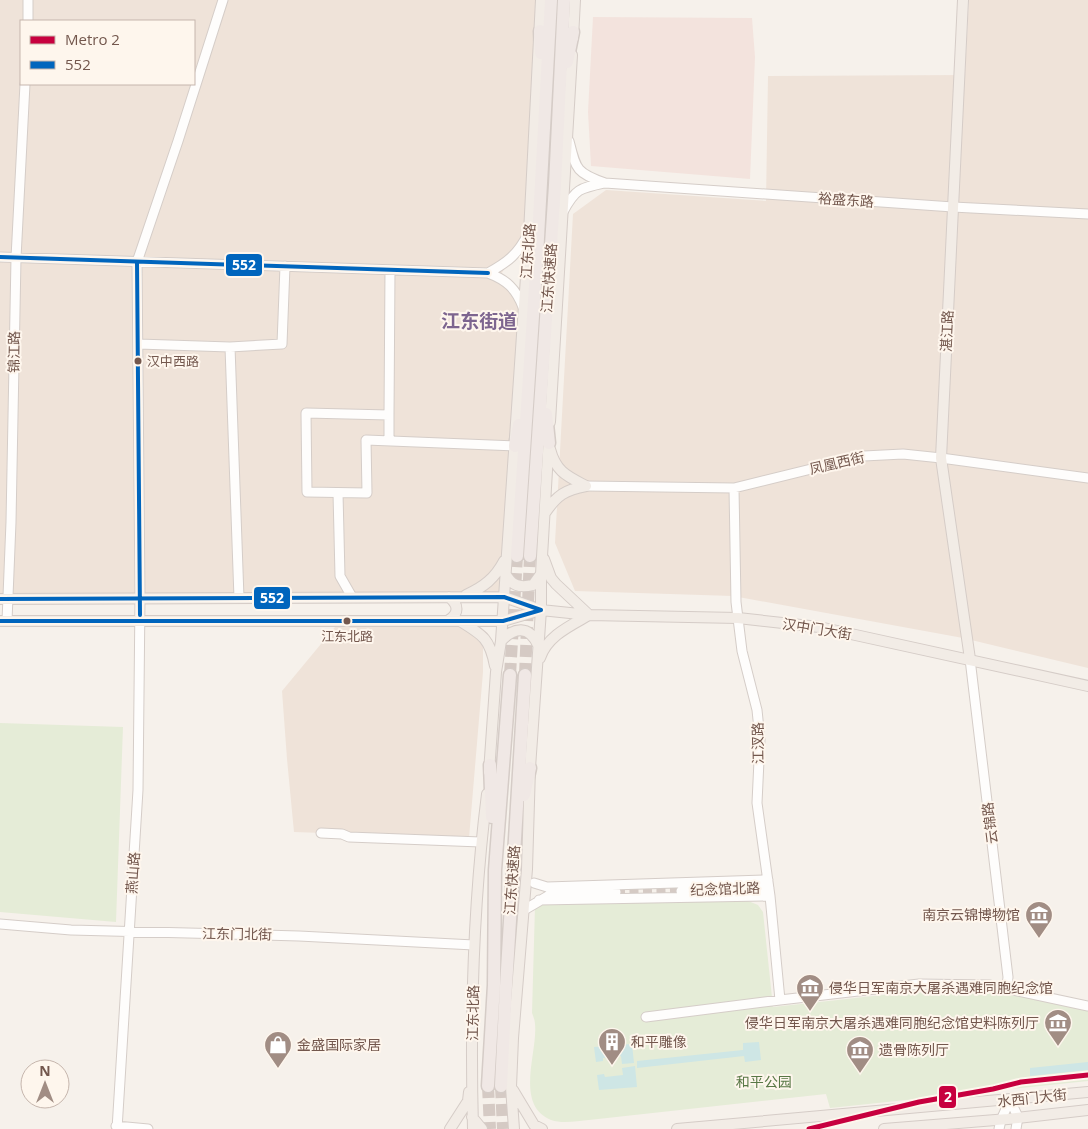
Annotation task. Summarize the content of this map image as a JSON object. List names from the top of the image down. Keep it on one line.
{"streets":{"highway":["江东快速路"],"main road":["江东北路","湛江路","汉中门大街","水西门大街"],"street":["裕盛东路","锦江路","凤凰西街","江汊路","云锦路","燕山路","纪念馆北路","江东门北街"]},"crossings":[["裕盛东路","湛江路"],["江东北路","江东快速路"],["江东北路","汉中门大街"],["江东北路","江东门北街"],["湛江路","凤凰西街"],["湛江路","汉中门大街"],["湛江路","云锦路"],["锦江路","汉中门大街"],["凤凰西街","江汊路"],["汉中门大街","江汊路"],["汉中门大街","云锦路"],["汉中门大街","燕山路"],["江汊路","纪念馆北路"],["燕山路","江东门北街"]],"districts":["江东街道"],"parks":["和平公园"],"places":{"other":["汉中西路","江东北路"],"museum":["南京云锦博物馆","侵华日军南京大屠杀遇难同胞纪念馆","侵华日军南京大屠杀遇难同胞纪念馆史料陈列厅","遗骨陈列厅"],"building":["和平雕像"],"shop":["金盛国际家居"]},"lines":["transit line 552","metro line 2"],"legend":["Metro 2","552"],"north":"top"}
